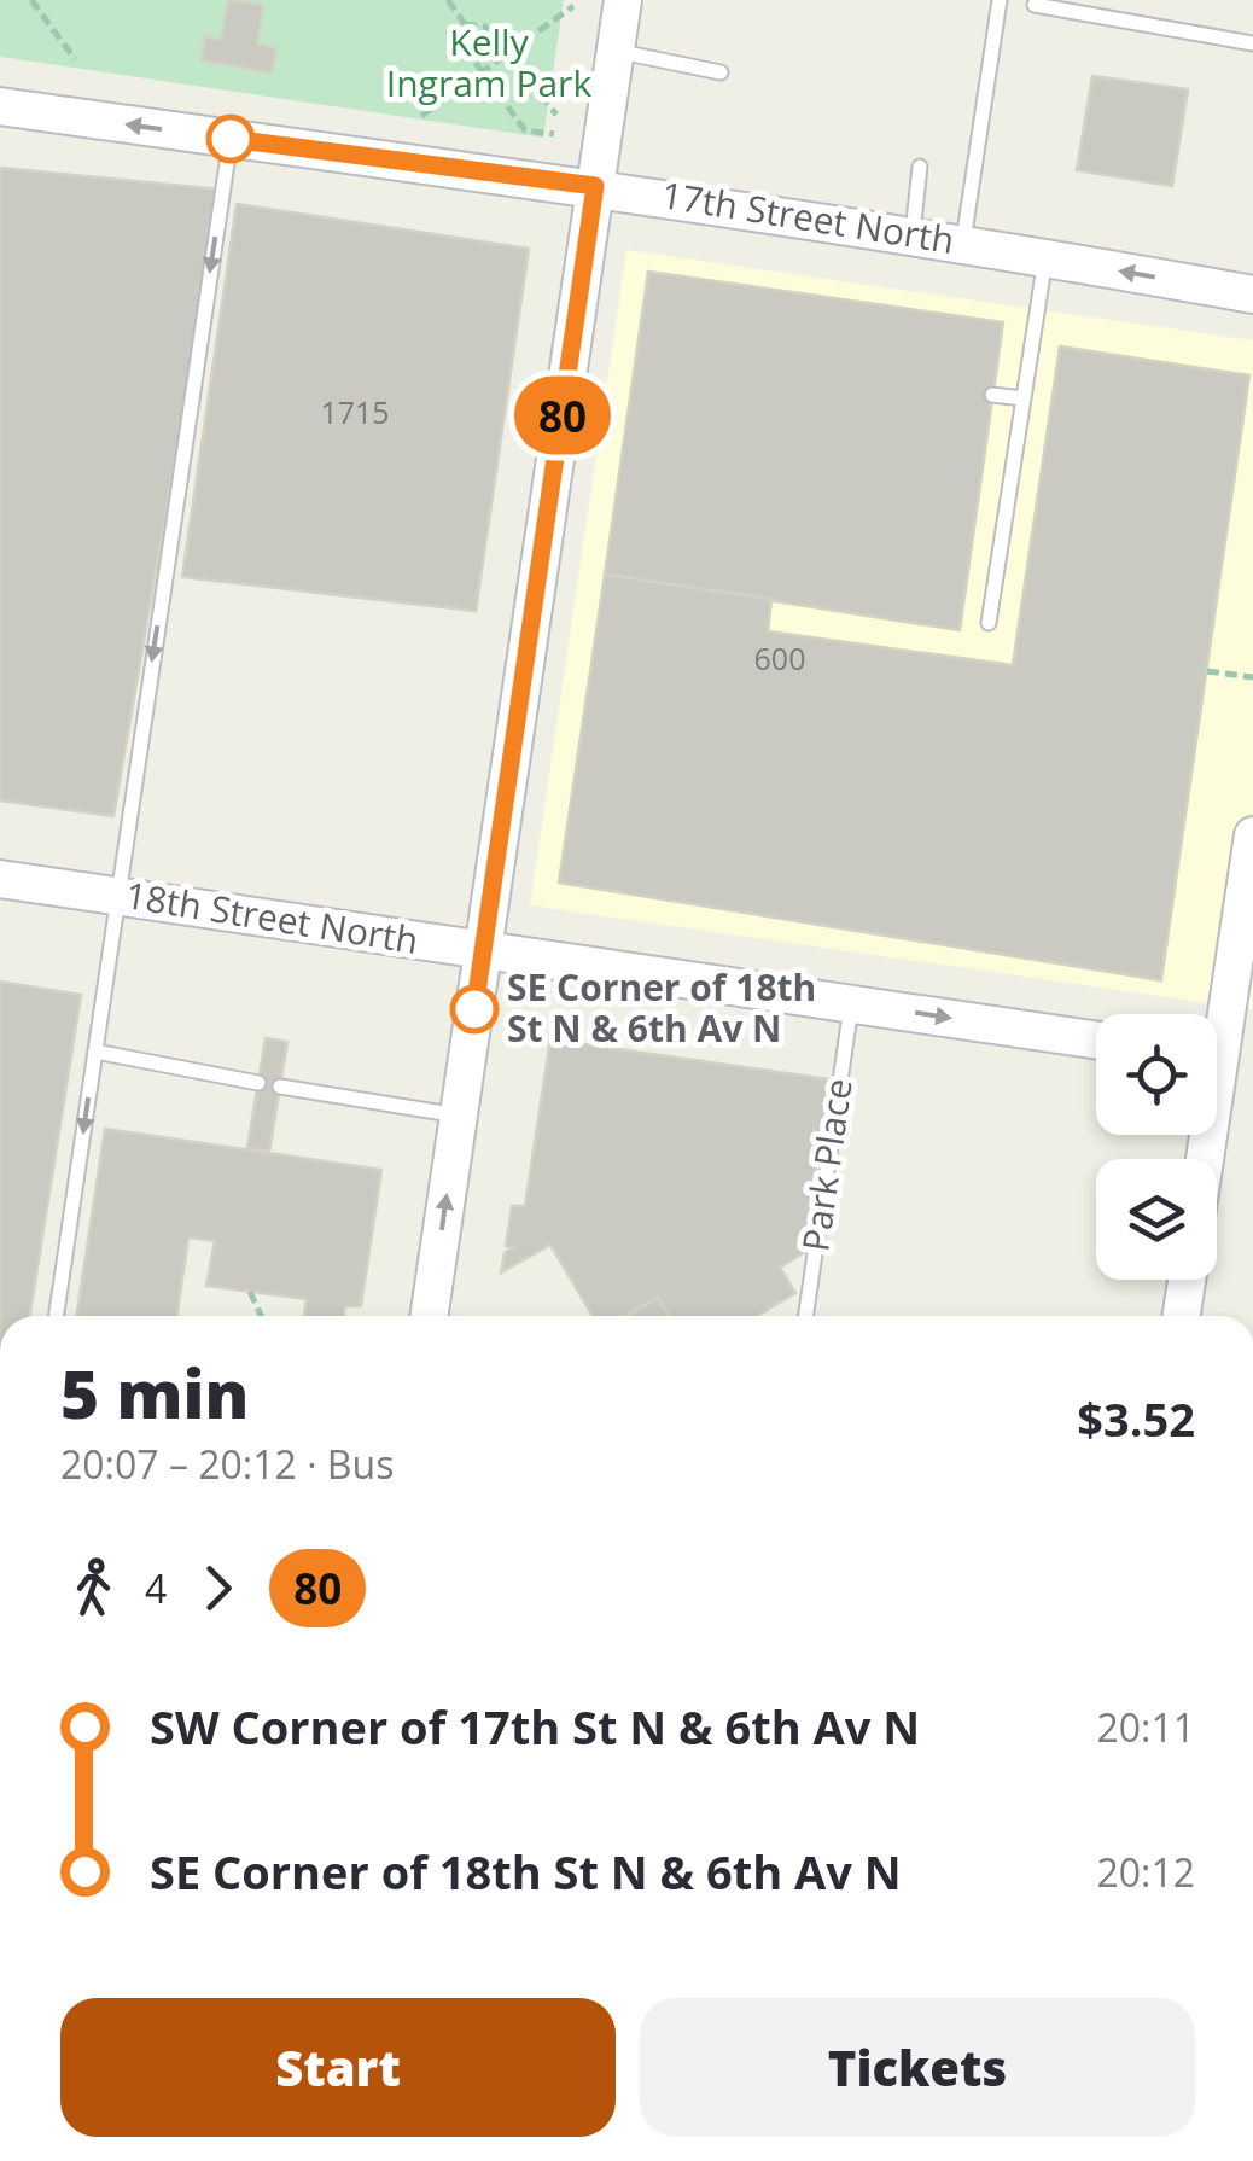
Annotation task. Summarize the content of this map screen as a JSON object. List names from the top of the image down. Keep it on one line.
{"streets":{"street":["17th Street North","18th Street North"],"lane":["Park Place"]},"crossings":[["18th Street North","Park Place"]],"one_way":["17th Street North"],"parks":["Kelly Ingram Park"],"places":["SE Corner of 18th St N & 6th Av N"],"lines":["bus line 80"],"house_numbers":["1715","600"],"page":{"on_map":"80","heading":["5 min","20:07 – 20:12 · Bus","$3.52"],"legs":["4","80"],"list":[{"name":"SW Corner of 17th St N & 6th Av N","value":"20:11"},{"name":"SE Corner of 18th St N & 6th Av N","value":"20:12"}],"buttons":["Start","Tickets"]}}
